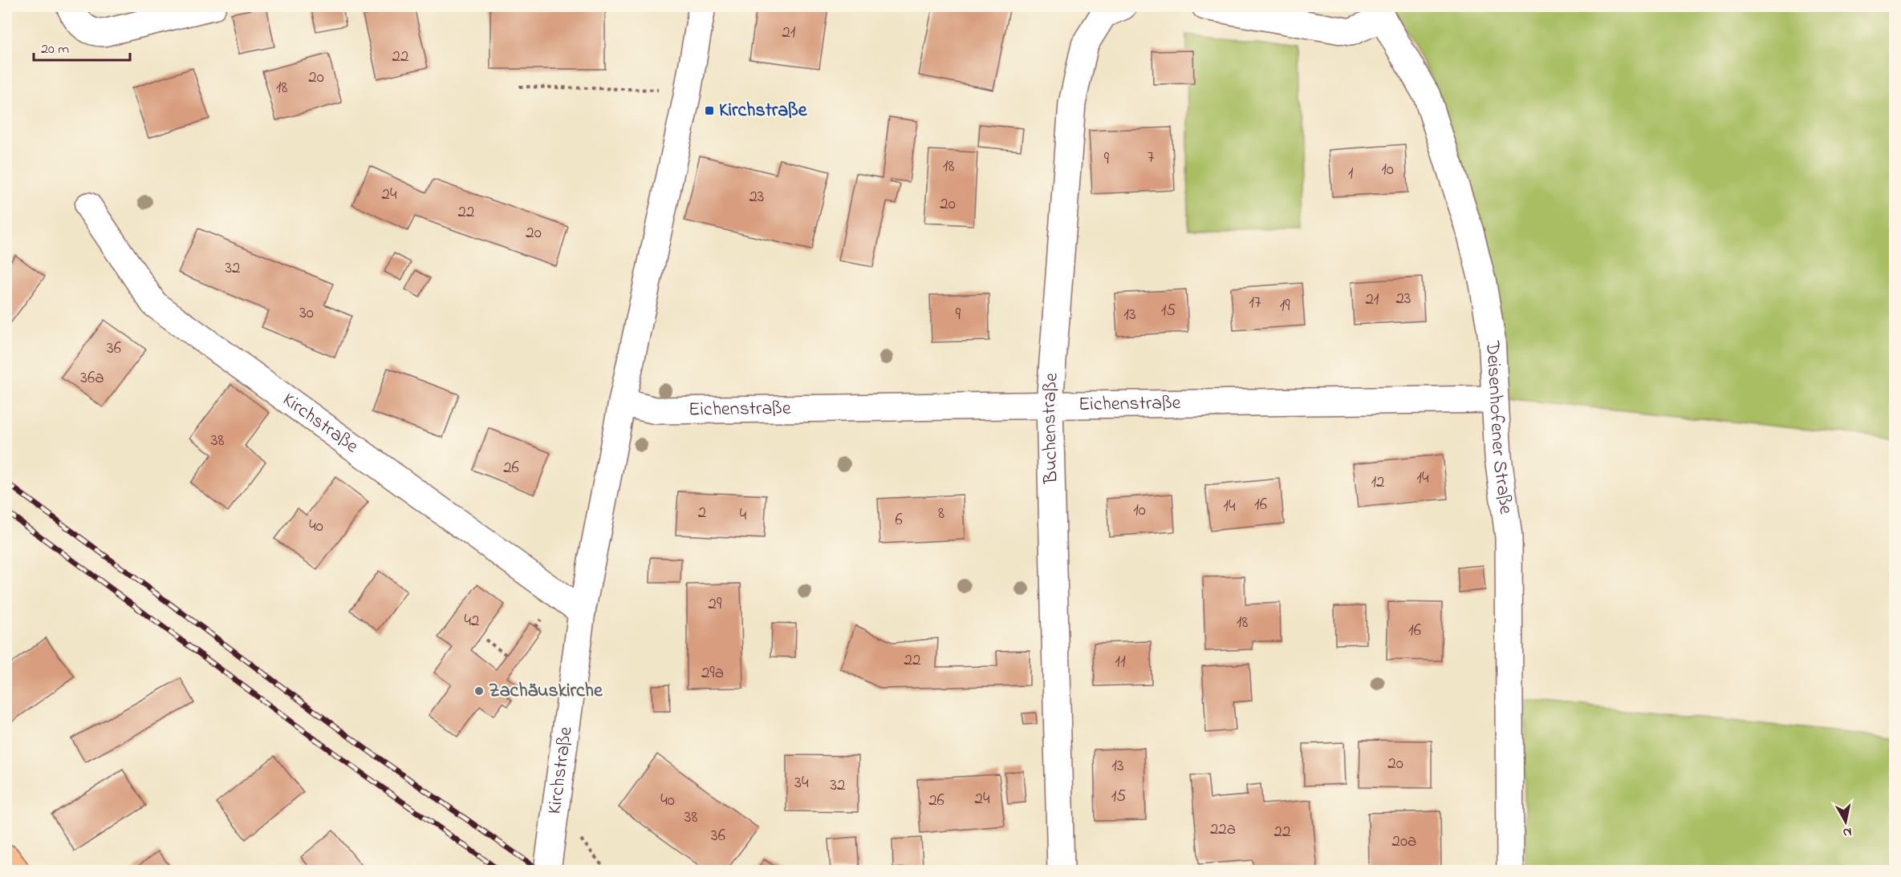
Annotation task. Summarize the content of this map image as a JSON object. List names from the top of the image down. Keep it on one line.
{"streets":{"street":["Eichenstraße","Kirchstraße","Deisenhofener Straße","Buchenstraße"]},"crossings":[["Eichenstraße","Kirchstraße"],["Eichenstraße","Deisenhofener Straße"],["Eichenstraße","Buchenstraße"]],"places":{"transit":["Kirchstraße"],"other":["Zachäuskirche"]},"house_numbers":["21","22","20","18","7","9","18","10","1","24","23","20","22","20","32","23","21","17","19","15","30","9","13","36","36a","38","26","14","12","16","14","10","2","8","4","6","40","29","42","18","16","22","11","29a","20","13","34","32","15","24","40","26","38","22a","22","36","20a"],"scale_bar":"20 m","north":"bottom"}
